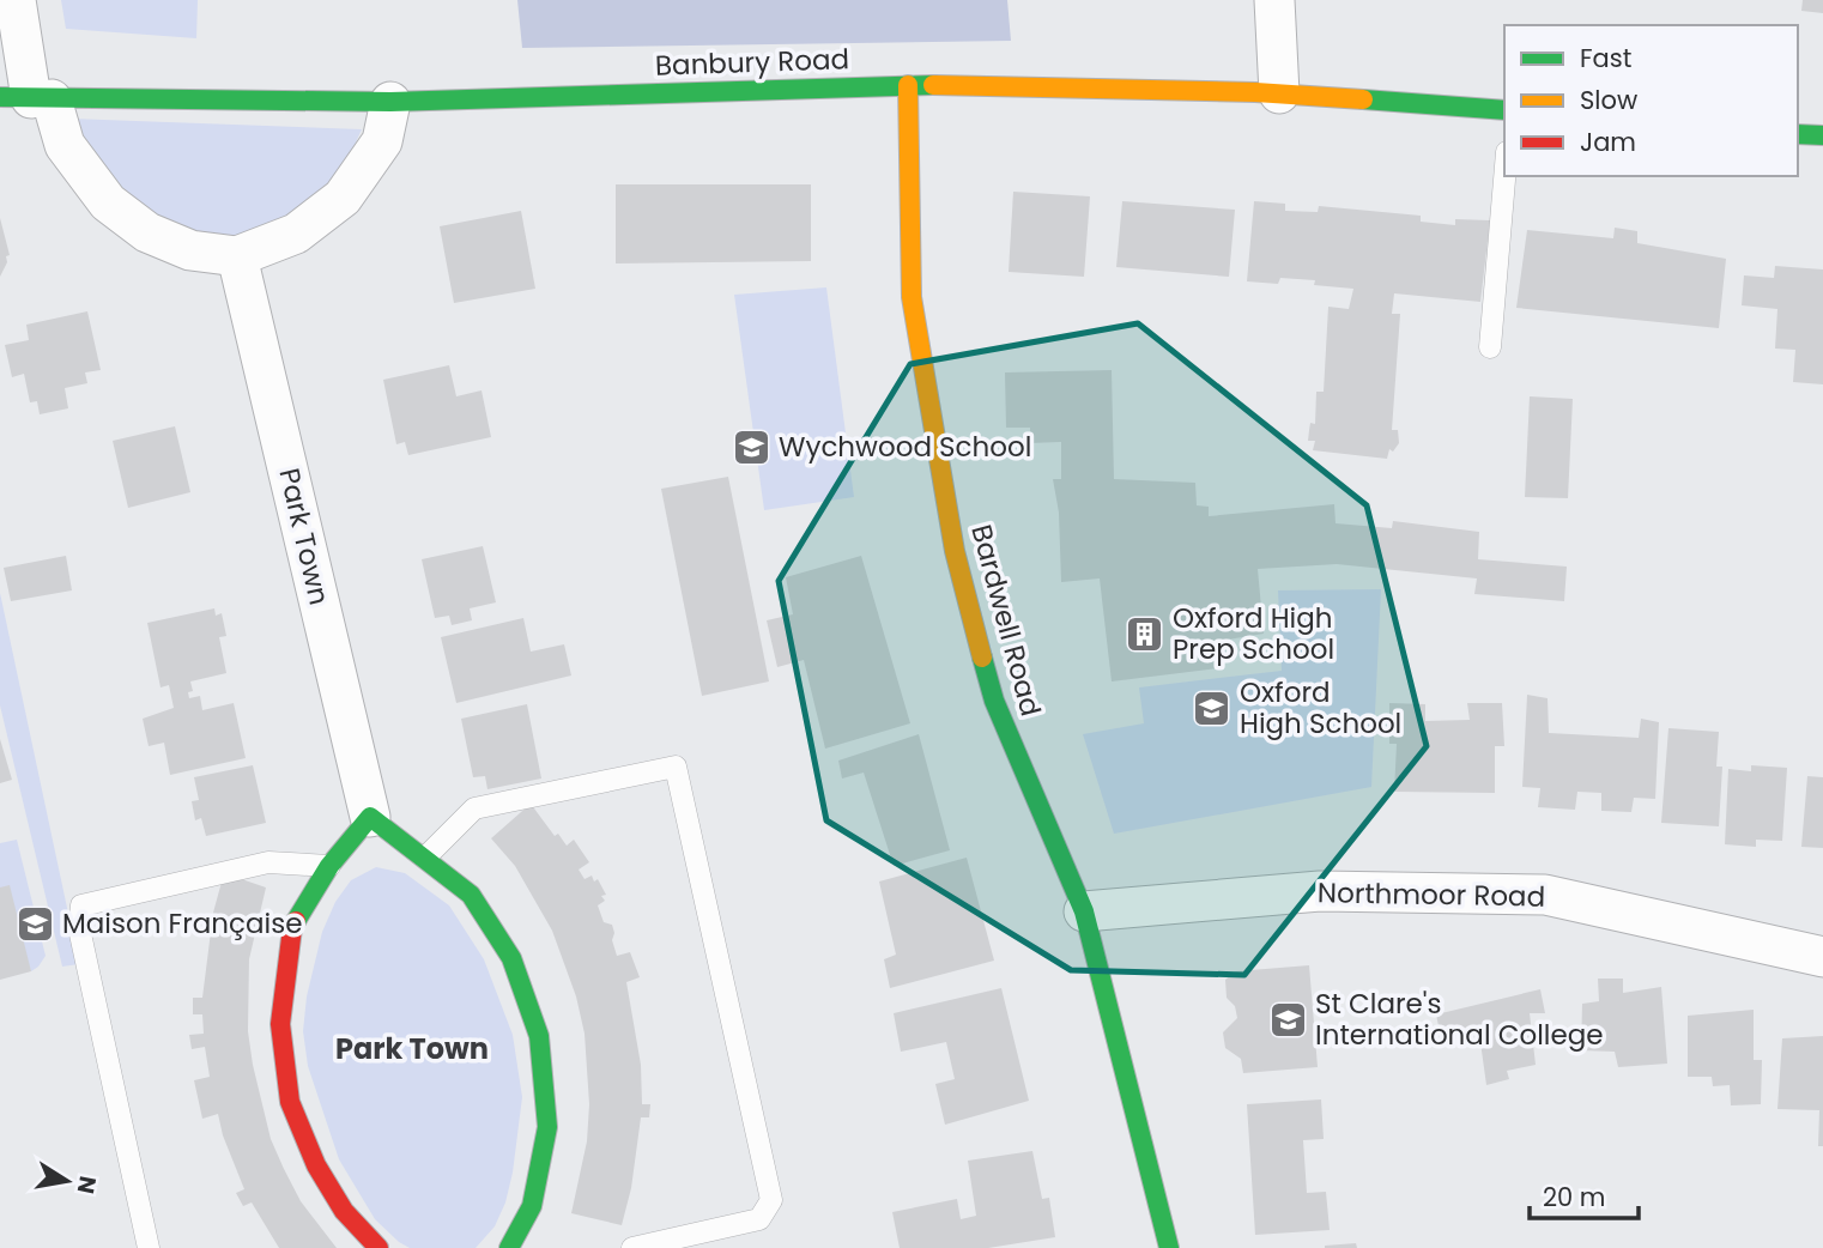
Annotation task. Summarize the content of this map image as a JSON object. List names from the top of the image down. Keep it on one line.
{"streets":{"street":["Banbury Road","Park Town","Bardwell Road","Northmoor Road"]},"crossings":[["Banbury Road","Bardwell Road"],["Bardwell Road","Northmoor Road"]],"districts":["Park Town"],"places":{"school or university":["Wychwood School","Oxford High School","Maison Française","St Clare's International College"],"building":["Oxford High Prep School"]},"legend":["Fast","Slow","Jam"],"scale_bar":"20 m","north":"right"}
